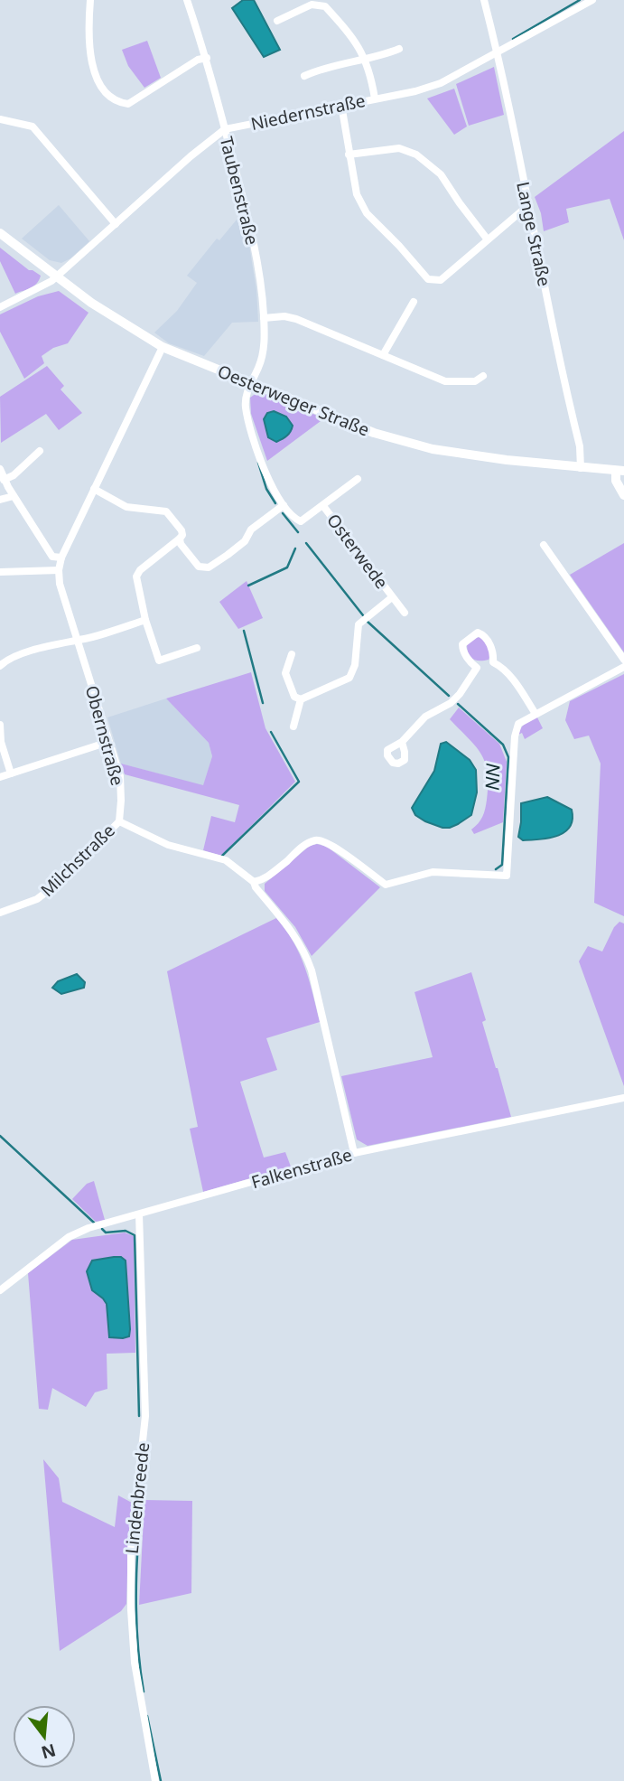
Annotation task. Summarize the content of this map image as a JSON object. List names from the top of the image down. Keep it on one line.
{"streets":{"main road":["Oesterweger Straße"],"street":["Niedernstraße","Taubenstraße","Lange Straße","Osterwede","Obernstraße","Milchstraße","Falkenstraße","Lindenbreede"]},"crossings":[["Niedernstraße","Taubenstraße"],["Niedernstraße","Lange Straße"],["Niedernstraße","Oesterweger Straße"],["Taubenstraße","Oesterweger Straße"],["Lange Straße","Oesterweger Straße"],["Oesterweger Straße","Obernstraße"],["Obernstraße","Milchstraße"],["Falkenstraße","Lindenbreede"]],"water":["NN"],"north":"bottom"}
